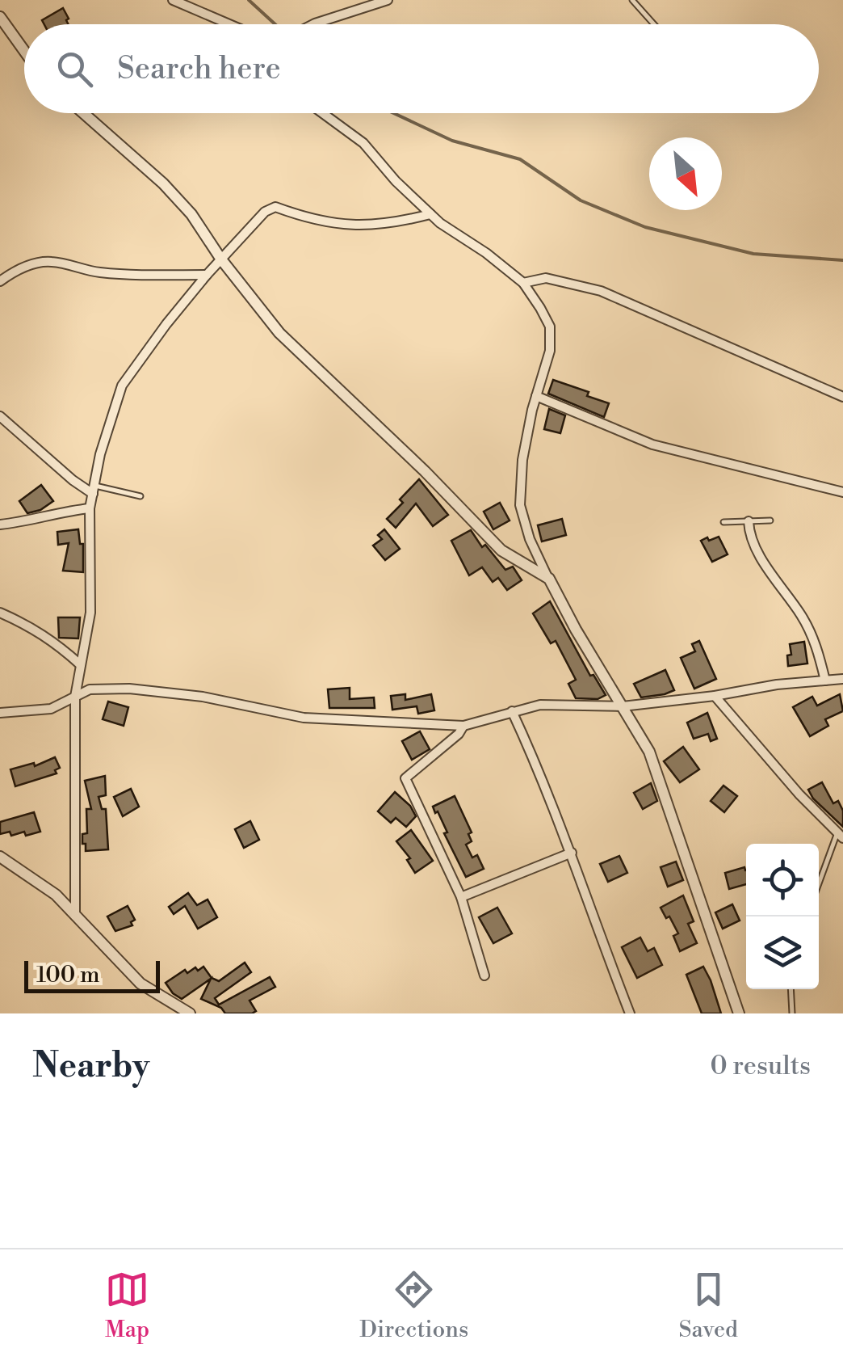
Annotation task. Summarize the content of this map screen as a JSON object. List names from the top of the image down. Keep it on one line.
{"scale_bar":"100 m","north":"bottom right","page":{"search":"Search here","scale":"100 m","heading":["Nearby","0 results"],"nav":["Map","Directions","Saved"]}}
